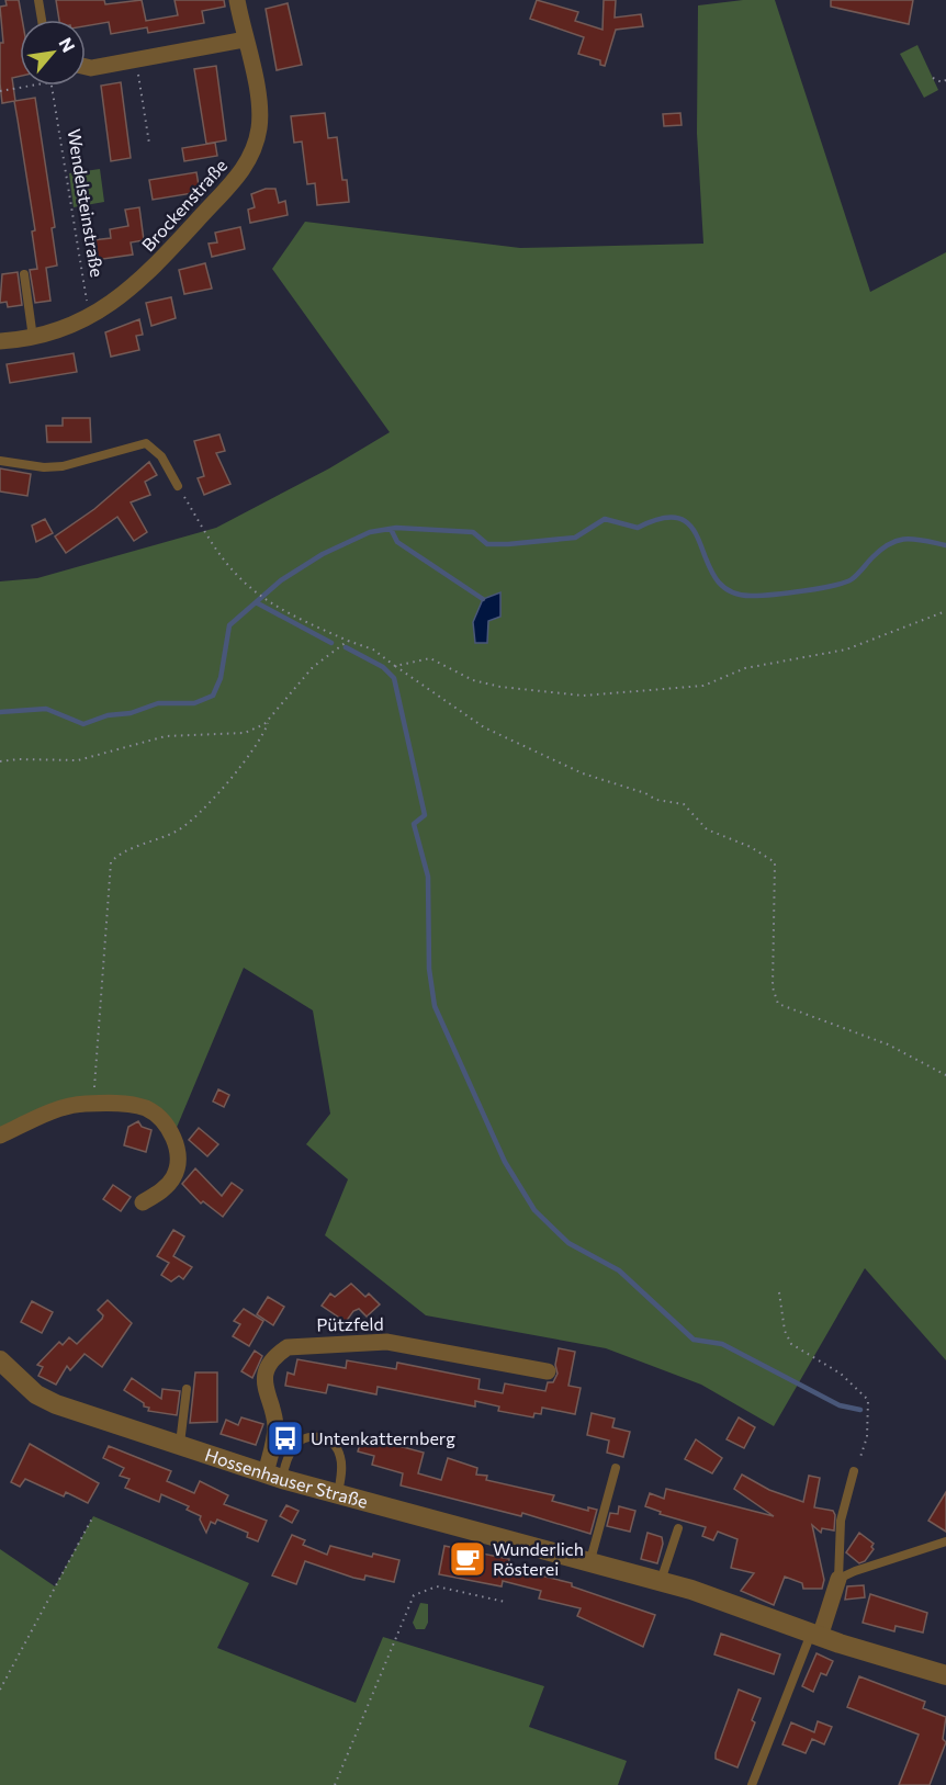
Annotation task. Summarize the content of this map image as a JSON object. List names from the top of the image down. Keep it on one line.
{"streets":{"street":["Brockenstraße","Pützfeld","Hossenhauser Straße"],"path":["Wendelsteinstraße"]},"crossings":[["Wendelsteinstraße","Brockenstraße"],["Pützfeld","Hossenhauser Straße"]],"places":{"bus stop":["Untenkatternberg"],"cafe":["Wunderlich Rösterei"]},"north":"top right"}
